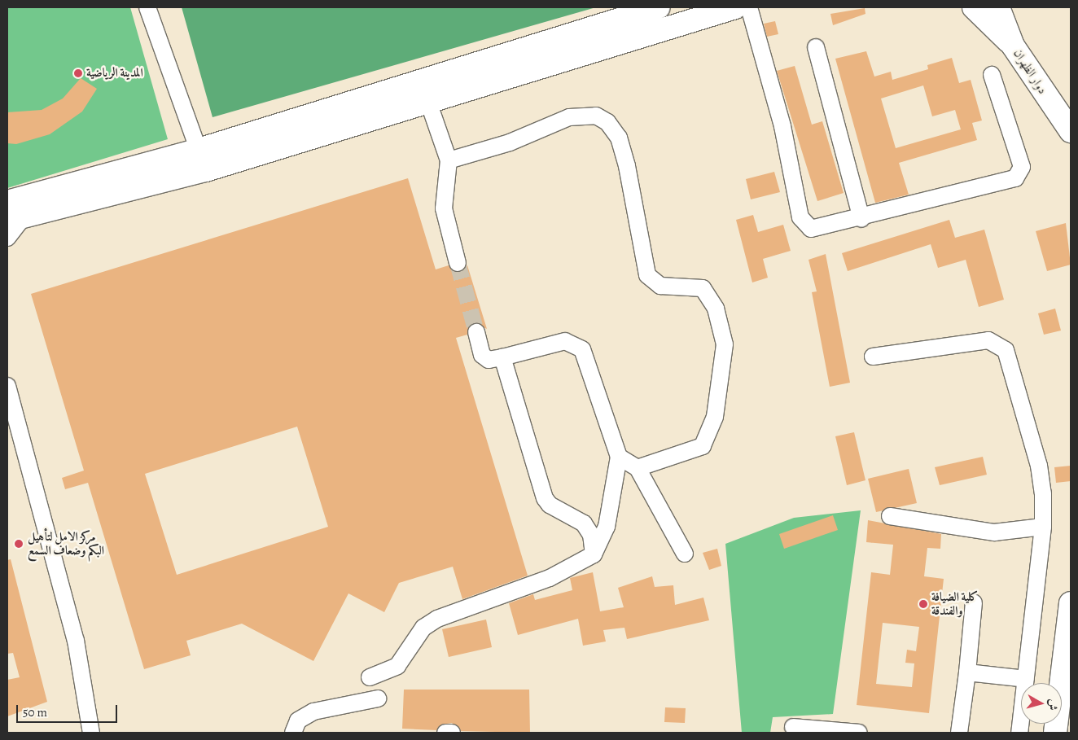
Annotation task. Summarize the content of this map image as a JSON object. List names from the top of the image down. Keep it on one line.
{"streets":{"highway":["دوار الظهران"]},"places":["المدينة الرياضية","مركز الامل لتأهيل البكم وضعاف السمع","كلية الضيافة والفندقة"],"scale_bar":"50 m","north":"right"}
